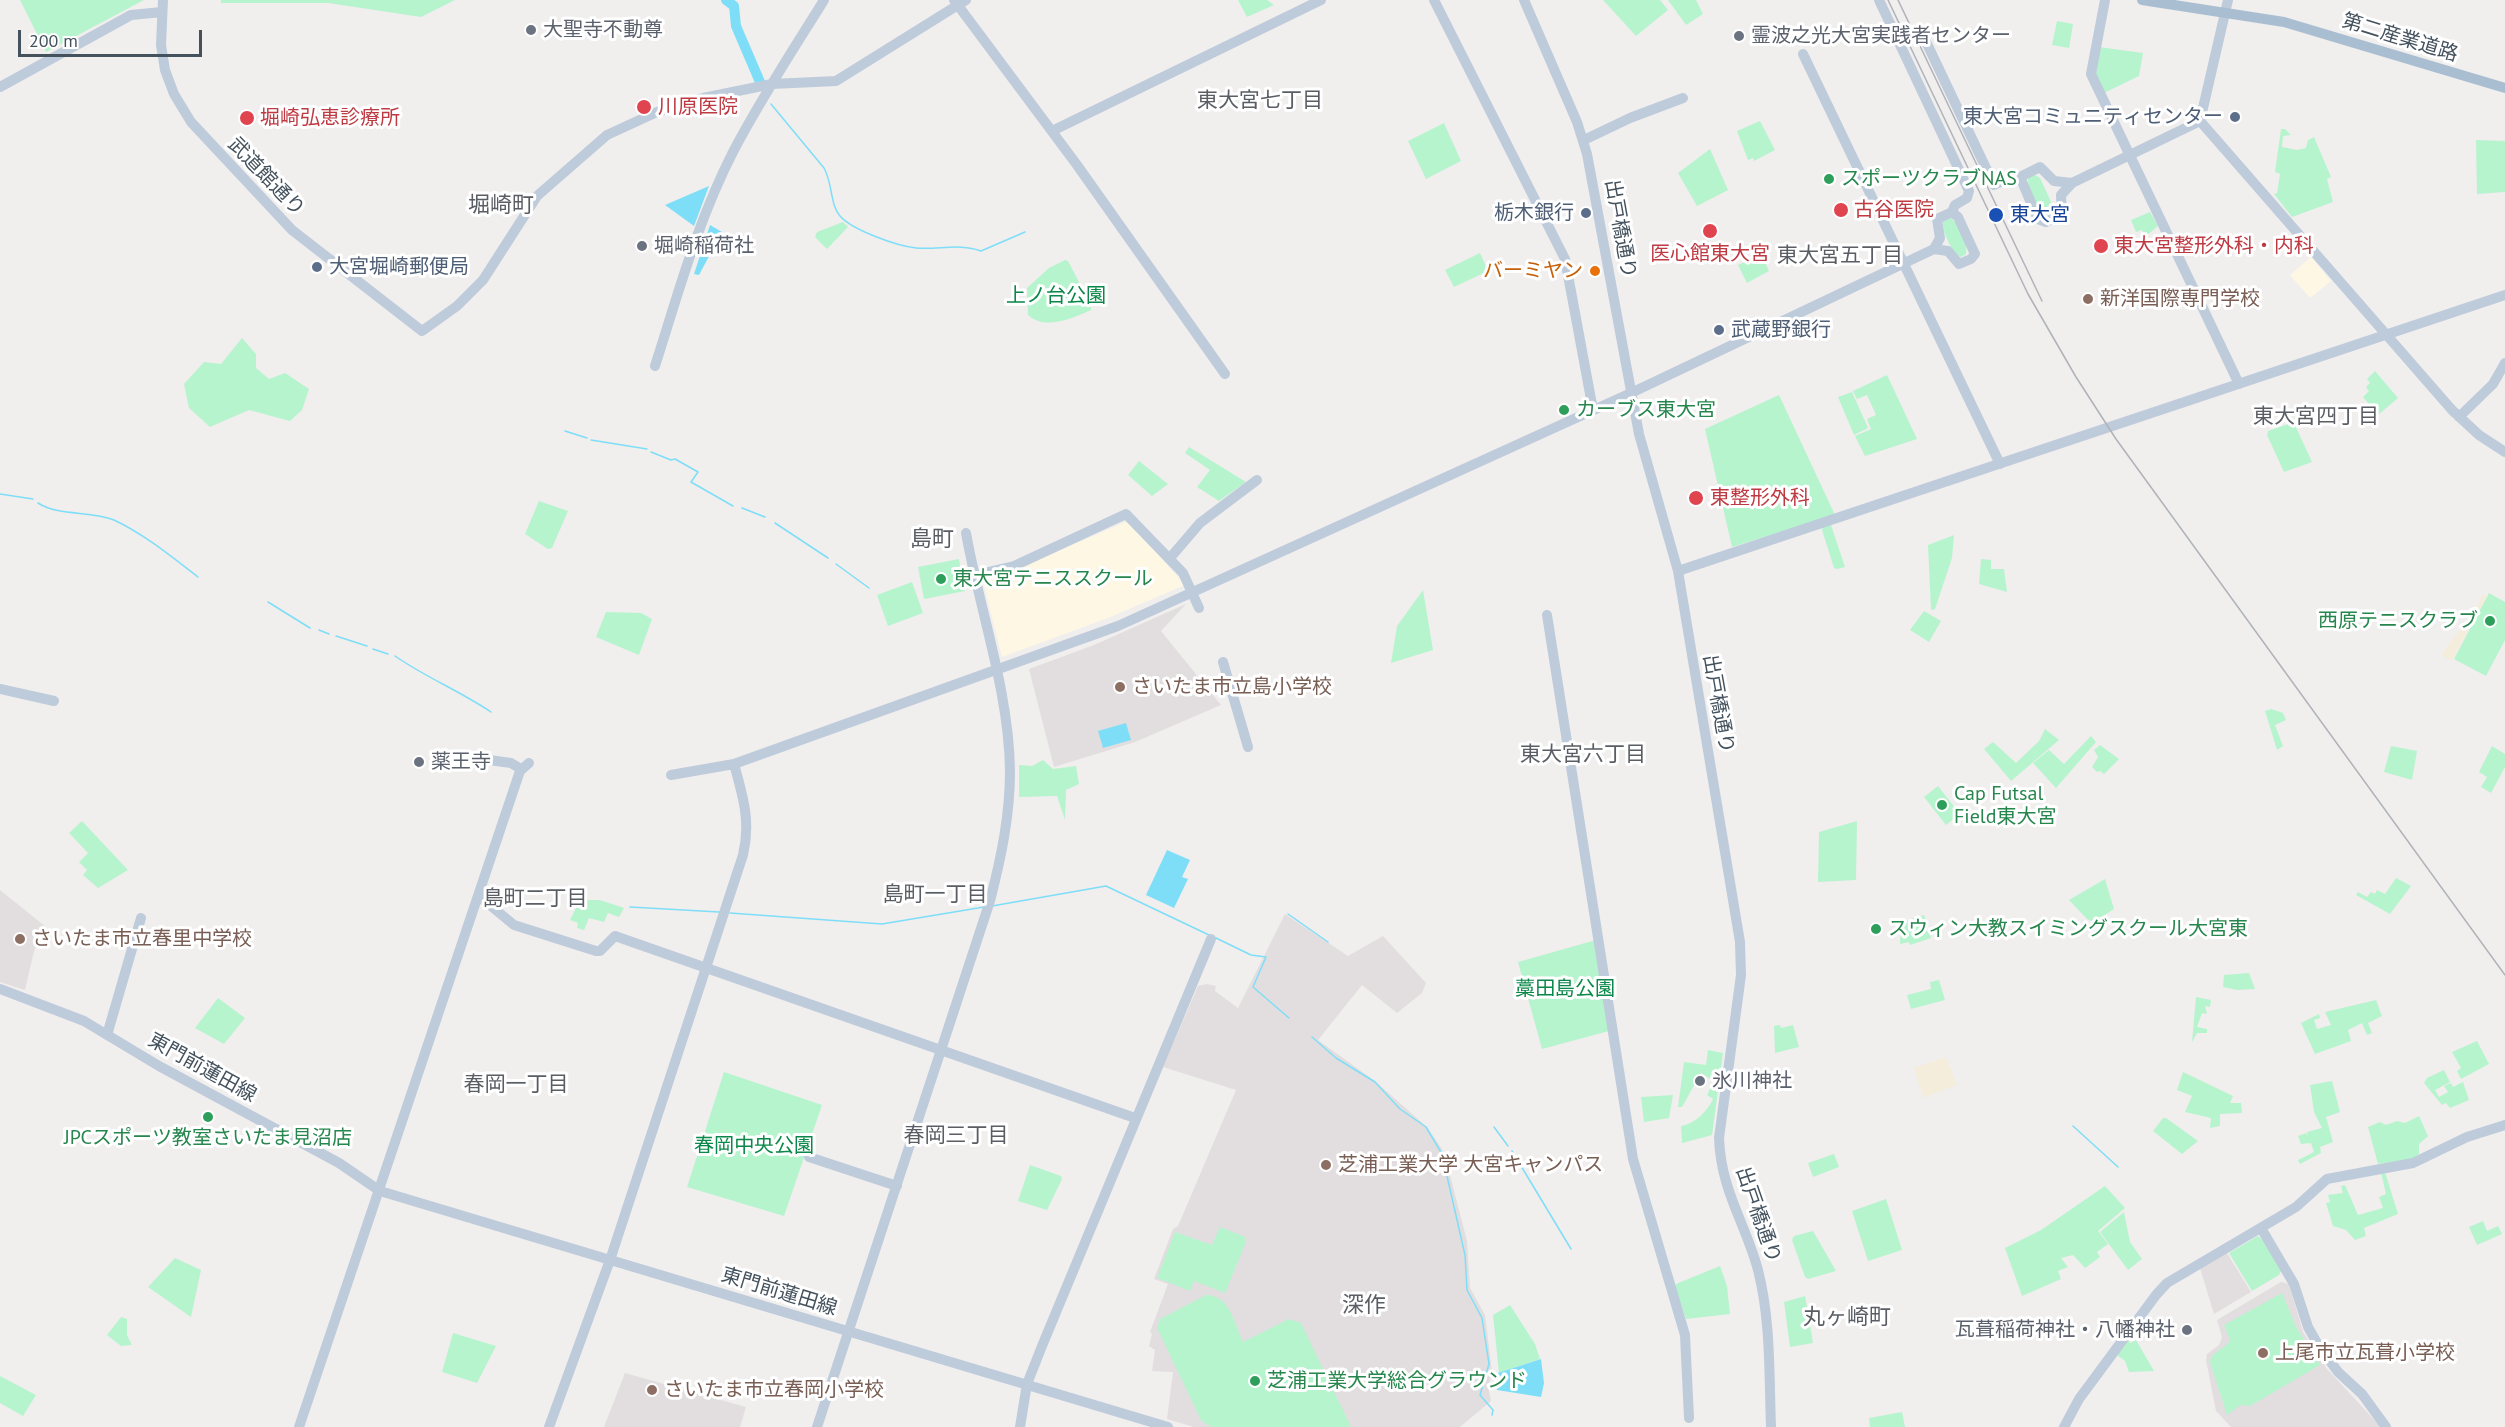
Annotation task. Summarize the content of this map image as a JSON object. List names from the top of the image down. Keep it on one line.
{"streets":{"main road":["第二産業道路"],"street":["武道館通り","出戸橋通り","東門前蓮田線"]},"districts":["東大宮七丁目","堀崎町","東大宮五丁目","東大宮四丁目","島町","東大宮六丁目","島町一丁目","島町二丁目","春岡一丁目","春岡三丁目","深作","丸ヶ崎町"],"parks":["上ノ台公園","藁田島公園","春岡中央公園"],"places":["大聖寺不動尊","霊波之光大宮実践者センター","川原医院","東大宮コミュニティセンター","堀崎弘恵診療所","スポーツクラブNAS","古谷医院","栃木銀行","東大宮","医心館東大宮","堀崎稲荷社","東大宮整形外科・内科","大宮堀崎郵便局","バーミヤン","新洋国際専門学校","武蔵野銀行","カーブス東大宮","東整形外科","東大宮テニススクール","西原テニスクラブ","さいたま市立島小学校","薬王寺","Cap Futsal Field東大宮","スウィン大教スイミングスクール大宮東","さいたま市立春里中学校","氷川神社","JPCスポーツ教室さいたま見沼店","芝浦工業大学 大宮キャンパス","瓦葺稲荷神社・八幡神社","上尾市立瓦葺小学校","芝浦工業大学総合グラウンド","さいたま市立春岡小学校"],"scale_bar":"200 m"}
